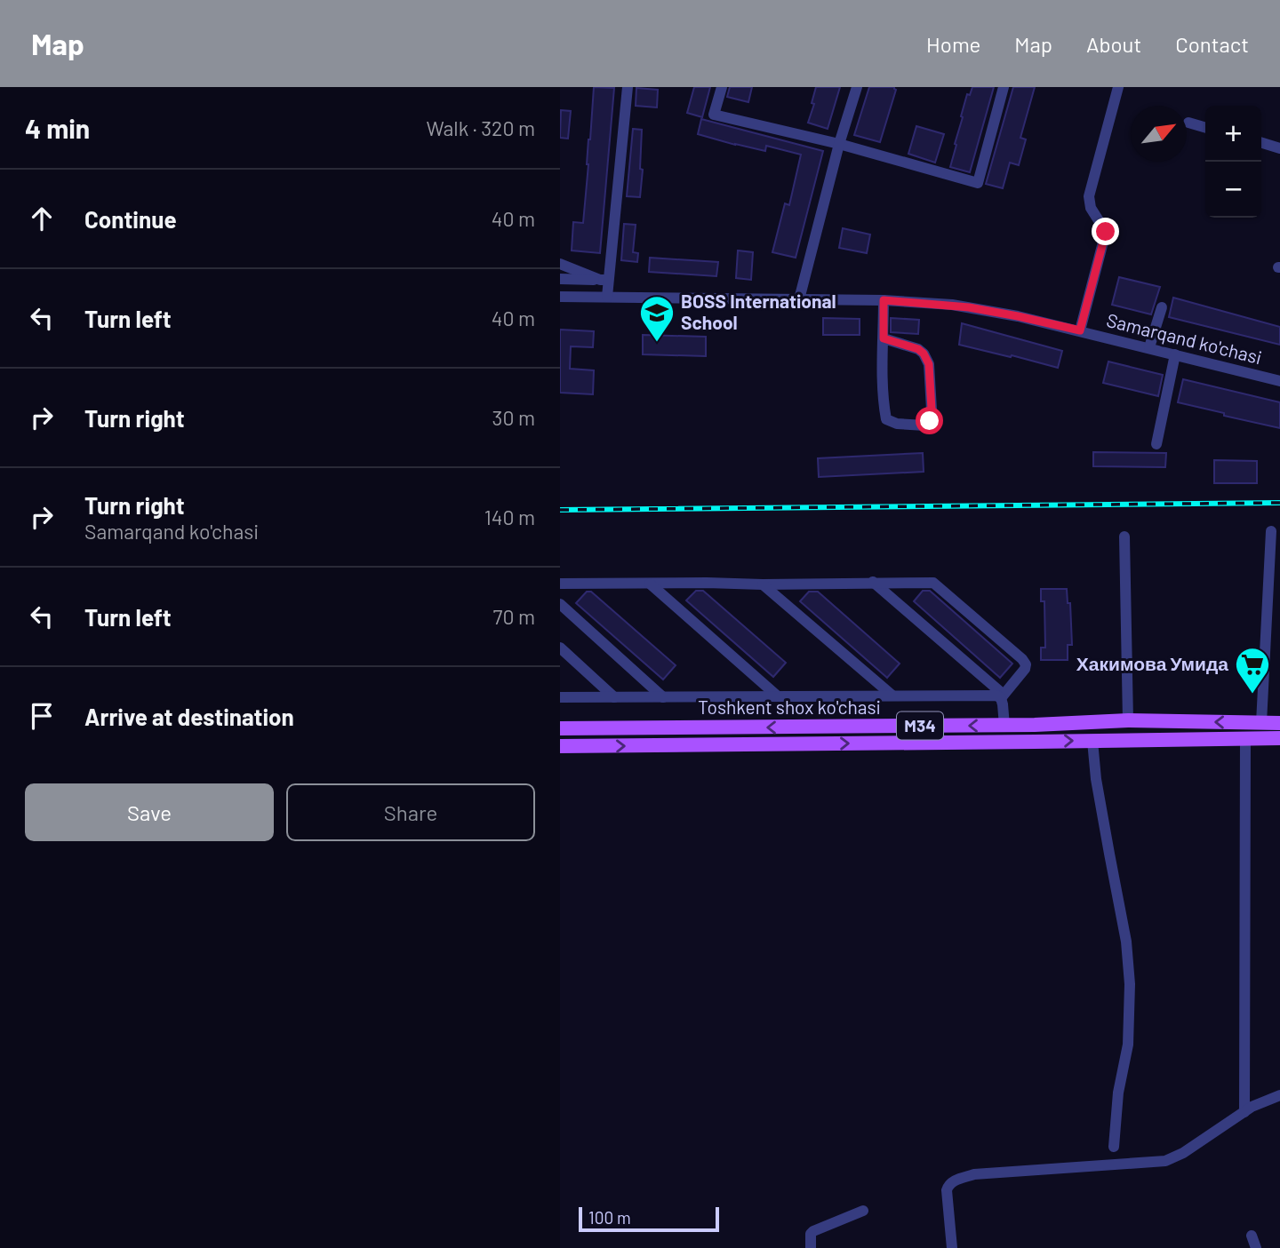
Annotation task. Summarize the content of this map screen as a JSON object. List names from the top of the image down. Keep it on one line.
{"streets":{"main road":["Toshkent shox ko'chasi","M34"],"street":["Samarqand ko'chasi"]},"places":{"school or university":["BOSS International School"],"supermarket":["Хакимова Умида"]},"scale_bar":"100 m","north":"top right","page":{"header":"Map","nav":["Home","Map","About","Contact"],"heading":["4 min","Walk · 320 m"],"map_buttons":["+","−"],"list":[["Continue","40 m"],["Turn left","40 m"],["Turn right","30 m"],["Turn right","Samarqand ko'chasi","140 m"],["Turn left","70 m"],"Arrive at destination"],"buttons":["Save","Share"],"scale":"100 m"}}
